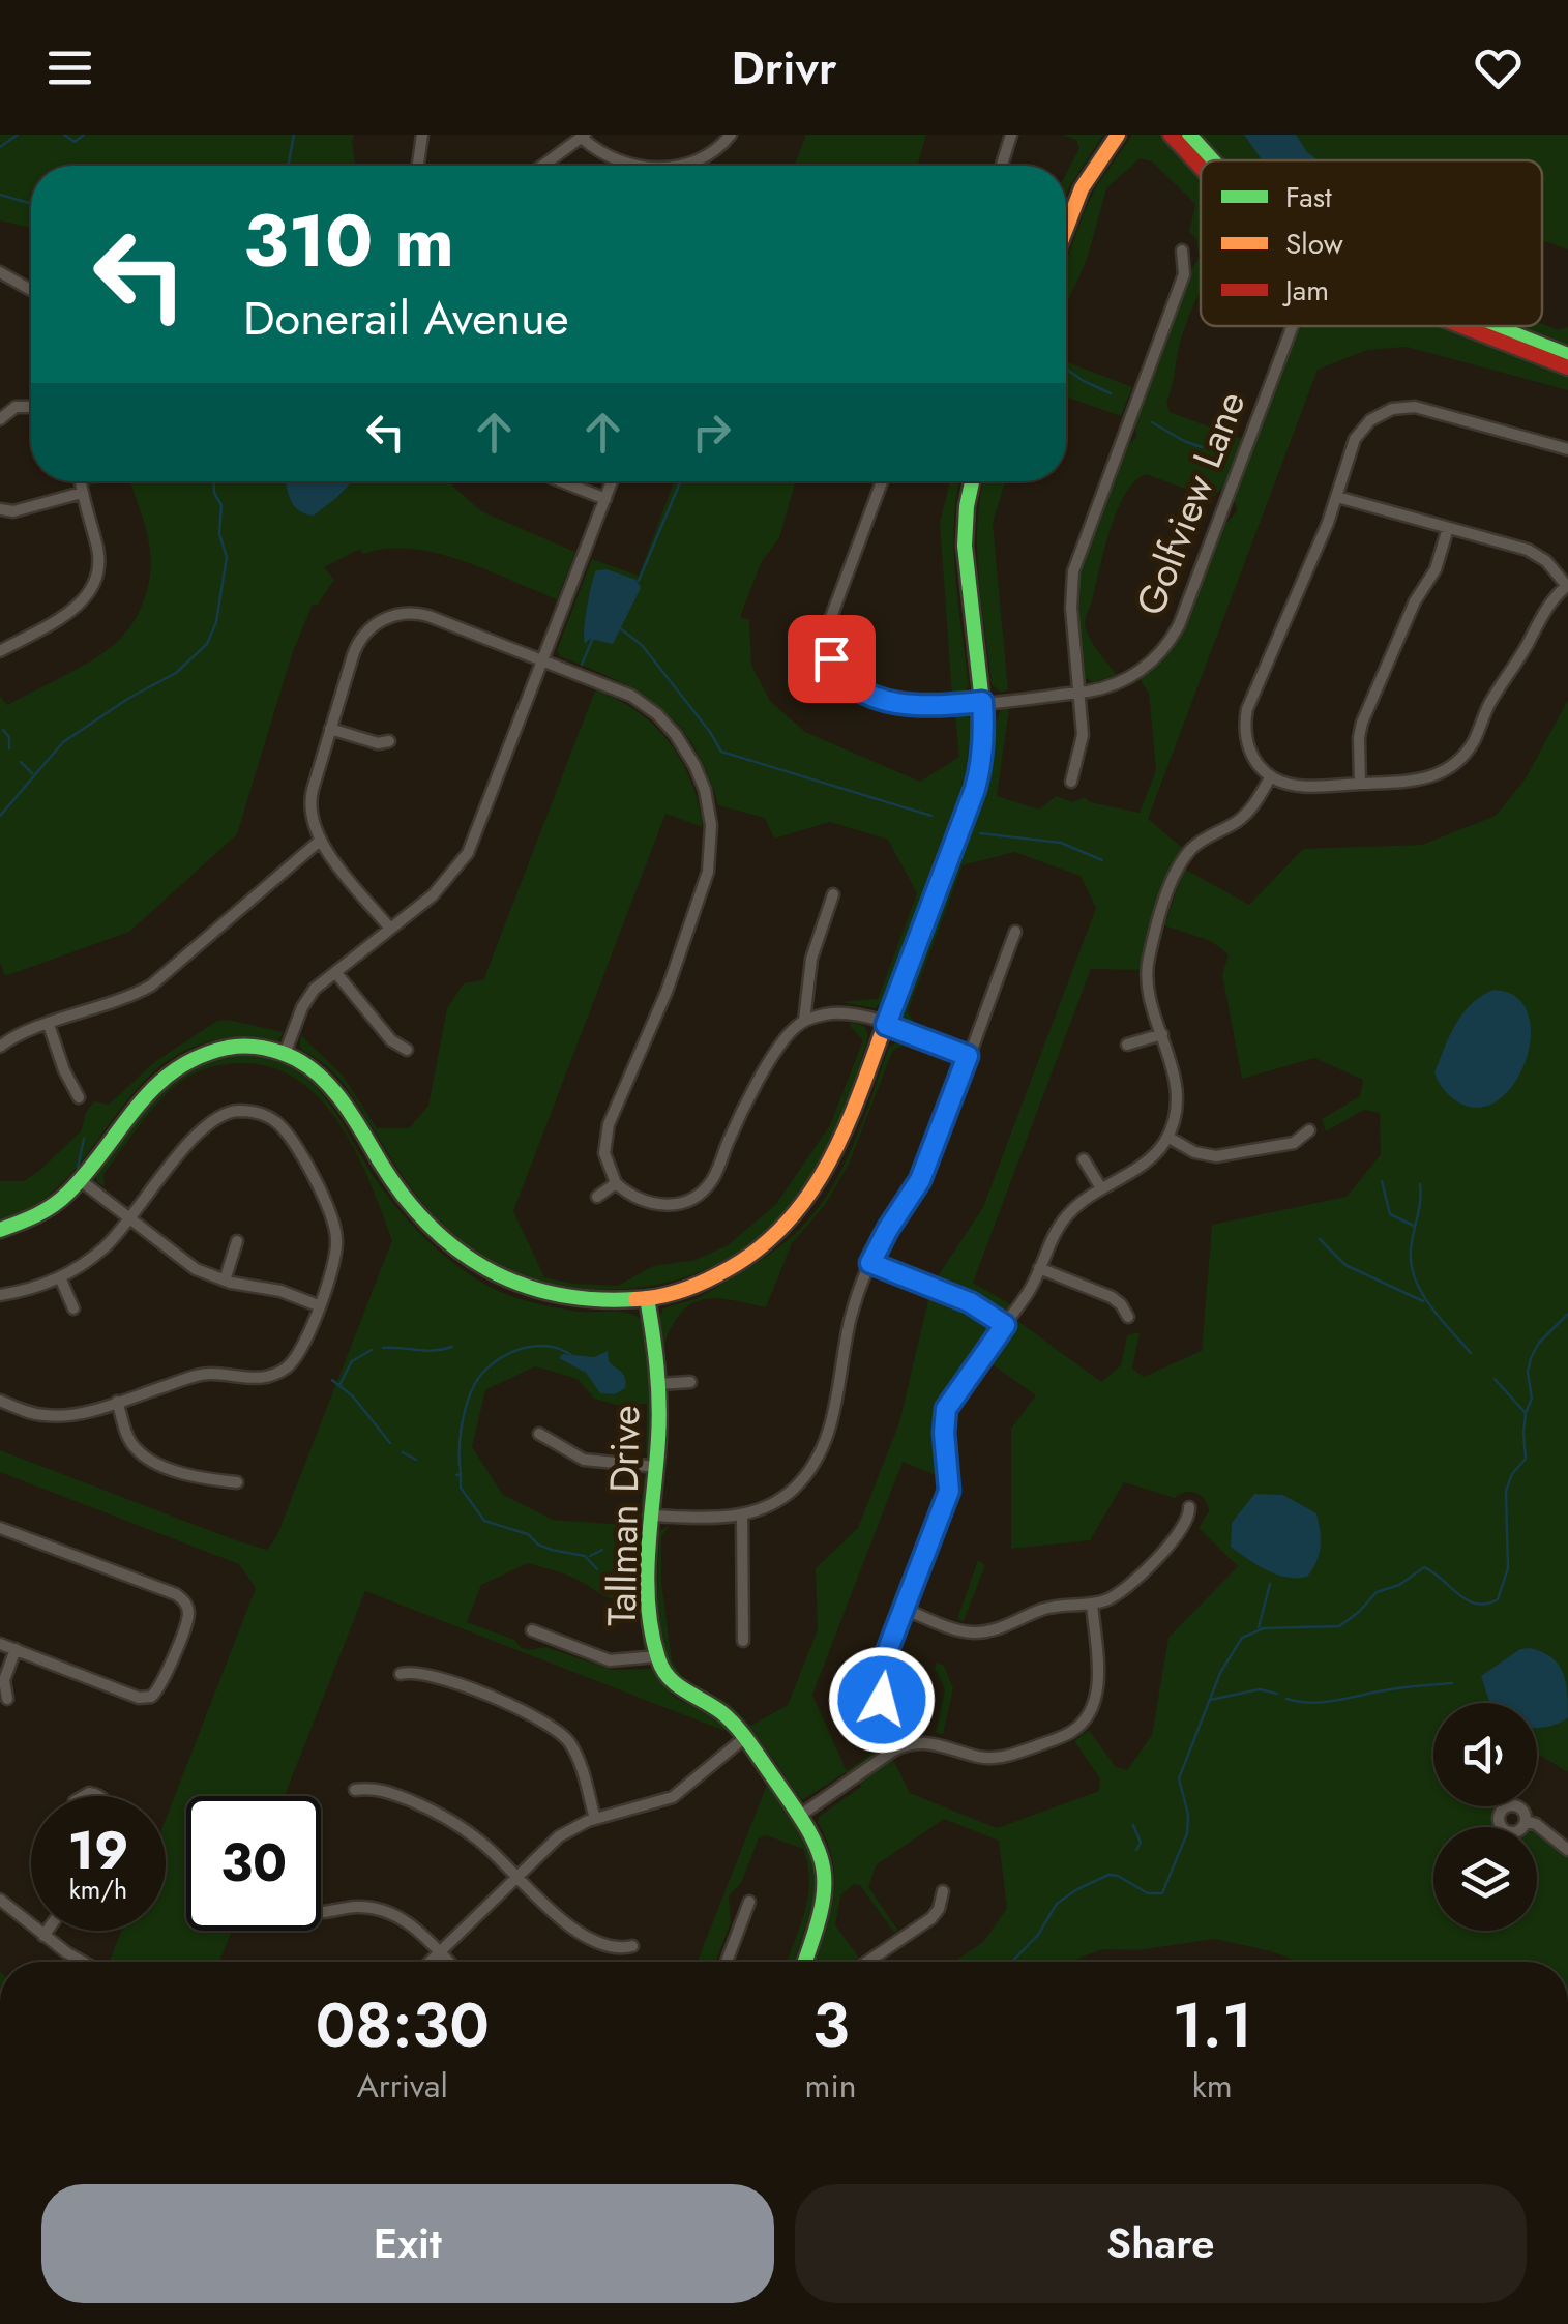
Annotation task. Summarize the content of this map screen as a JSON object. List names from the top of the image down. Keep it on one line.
{"streets":{"street":["Golfview Lane","Tallman Drive"]},"legend":["Fast","Slow","Jam"],"page":{"header":"Drivr","turn":["310 m","Donerail Avenue"],"speed":"19 km/h","limit":"30","eta":["08:30","Arrival","3","min","1.1","km"],"buttons":["Exit","Share"]}}
